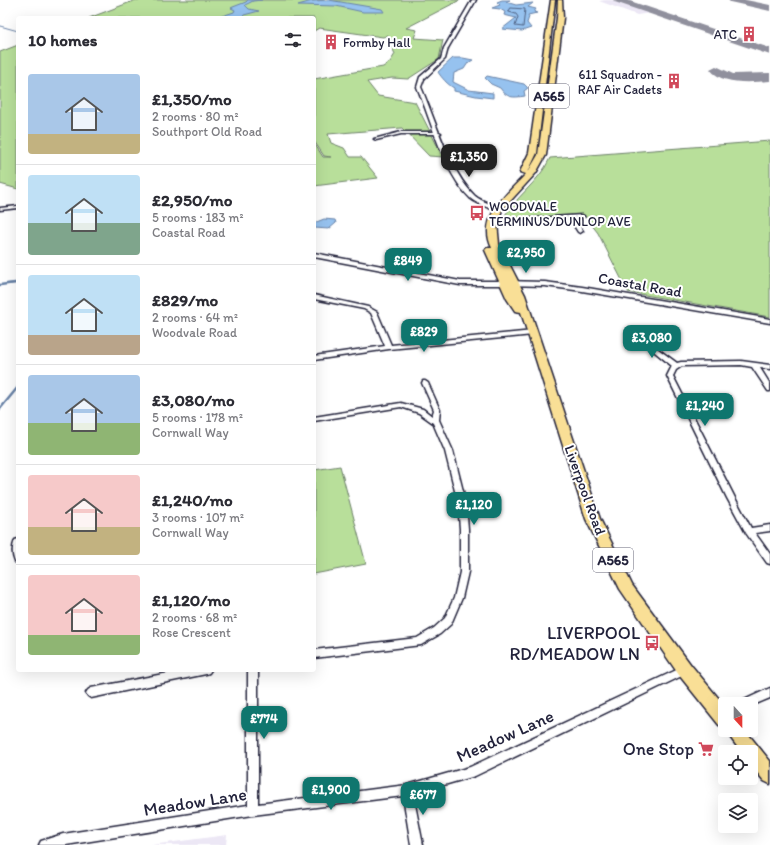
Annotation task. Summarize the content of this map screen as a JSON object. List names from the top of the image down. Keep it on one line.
{"streets":{"highway":["A565","Liverpool Road"],"street":["Coastal Road","Meadow Lane"]},"crossings":[["A565","Liverpool Road"],["Coastal Road","Liverpool Road"],["Liverpool Road","Meadow Lane"]],"places":{"building":["ATC","Formby Hall","611 Squadron - RAF Air Cadets"],"bus stop":["WOODVALE TERMINUS/DUNLOP AVE","LIVERPOOL RD/MEADOW LN"],"supermarket":["One Stop"]},"north":"bottom","page":{"heading":"10 homes","list":[{"name":"£1,350/mo","note":"2 rooms · 80 m² · Southport Old Road"},{"name":"£2,950/mo","note":"5 rooms · 183 m² · Coastal Road"},{"name":"£829/mo","note":"2 rooms · 64 m² · Woodvale Road"},{"name":"£3,080/mo","note":"5 rooms · 178 m² · Cornwall Way"},{"name":"£1,240/mo","note":"3 rooms · 107 m² · Cornwall Way"},{"name":"£1,120/mo","note":"2 rooms · 68 m² · Rose Crescent"}],"price":["£1,350","£2,950","£849","£829","£3,080","£1,240","£1,120","£774","£1,900","£677"]}}
